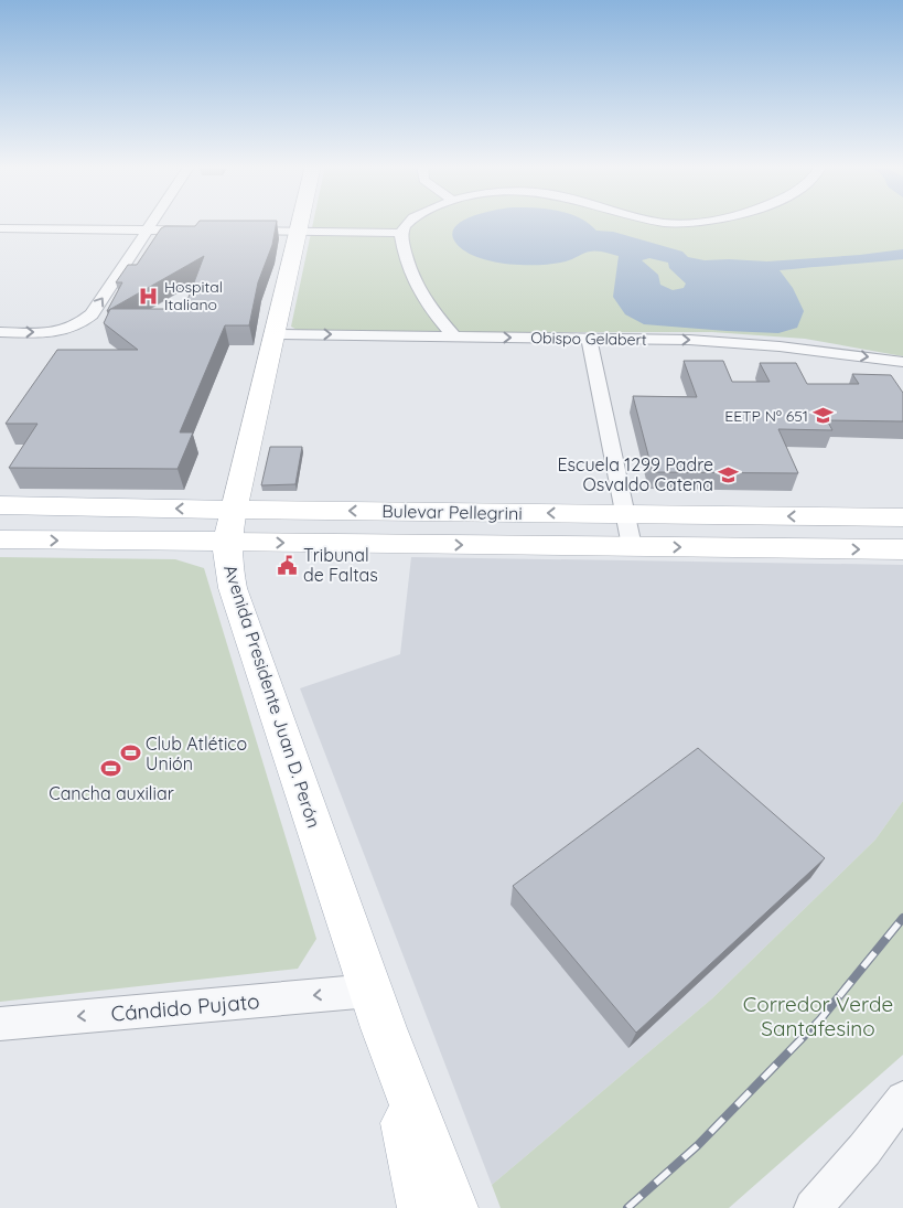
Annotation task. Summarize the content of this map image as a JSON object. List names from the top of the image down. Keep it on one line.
{"streets":{"street":["Obispo Gelabert","Bulevar Pellegrini","Avenida Presidente Juan D. Perón","Cándido Pujato"]},"crossings":[["Obispo Gelabert","Avenida Presidente Juan D. Perón"],["Bulevar Pellegrini","Avenida Presidente Juan D. Perón"],["Avenida Presidente Juan D. Perón","Cándido Pujato"]],"one_way":["Obispo Gelabert","Cándido Pujato"],"parks":["Corredor Verde Santafesino"],"places":{"hospital":["Hospital Italiano"],"school or university":["EETP Nº 651","Escuela 1299 Padre Osvaldo Catena"],"public building":["Tribunal de Faltas"],"sports":["Club Atlético Unión","Cancha auxiliar"]}}
